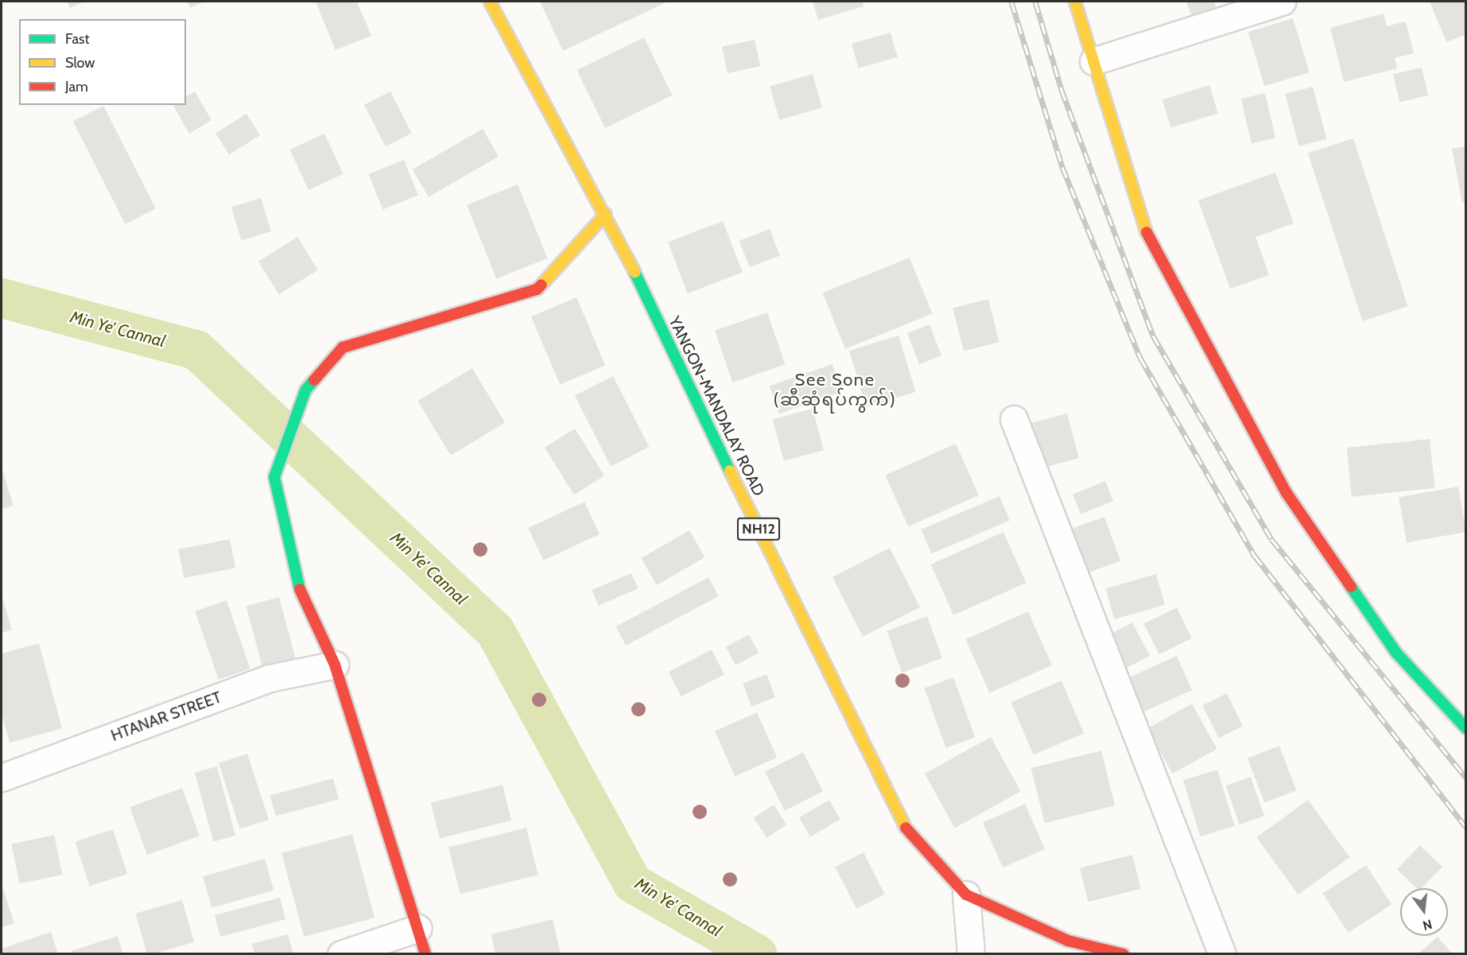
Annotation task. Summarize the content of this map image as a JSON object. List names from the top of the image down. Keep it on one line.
{"streets":{"main road":["YANGON-MANDALAY ROAD","NH12"],"street":["HTANAR STREET"]},"districts":["See Sone (ဆီဆုံရပ်ကွက်)"],"water":["Min Ye' Cannal"],"legend":["Fast","Slow","Jam"],"north":"bottom"}
